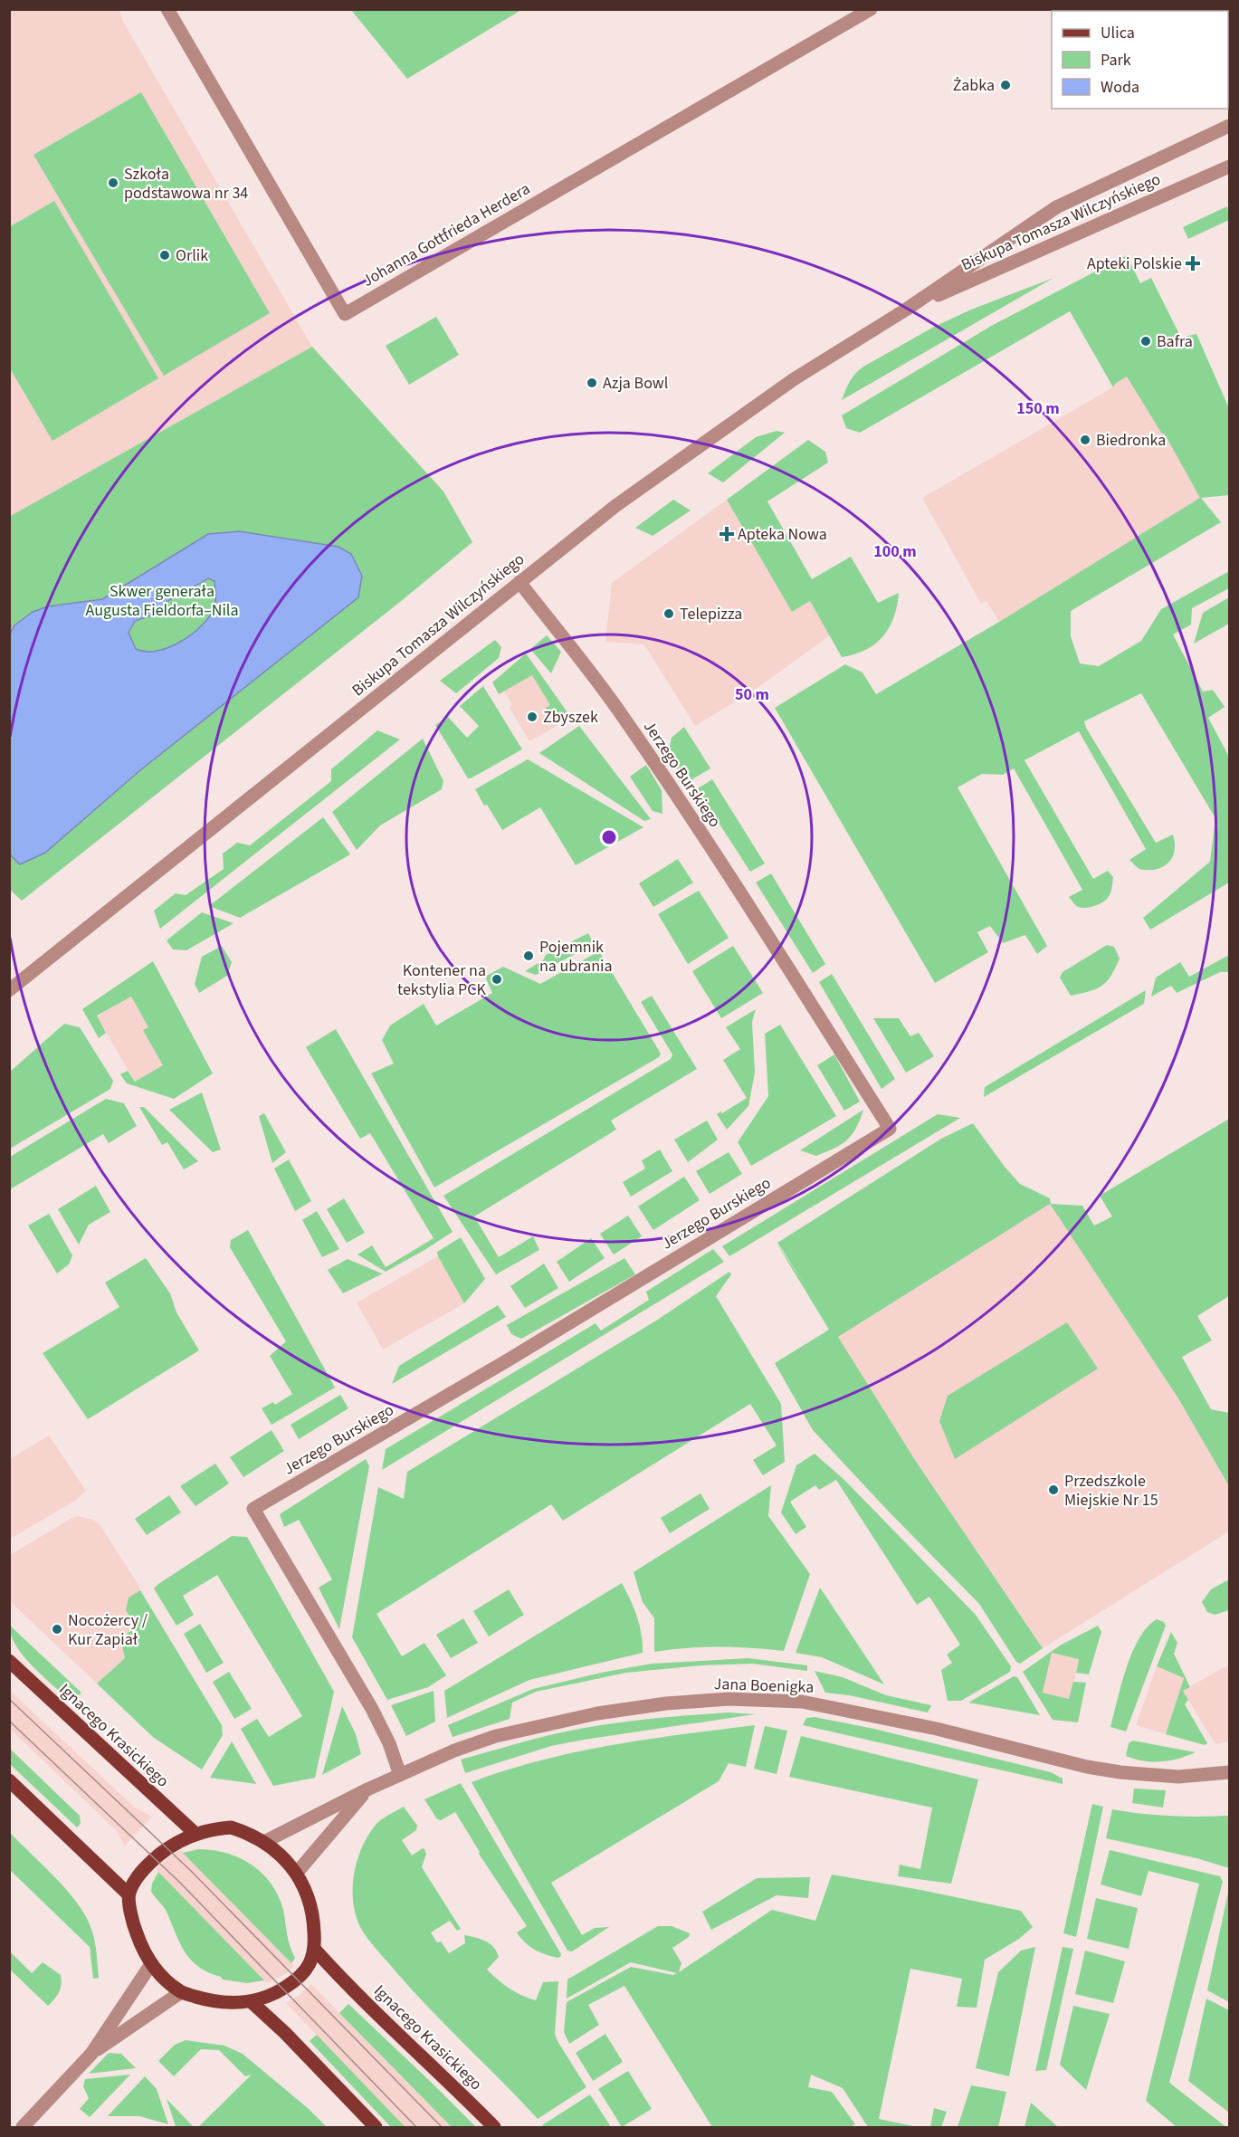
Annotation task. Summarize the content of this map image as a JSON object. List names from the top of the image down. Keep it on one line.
{"streets":{"main road":["Ignacego Krasickiego"],"street":["Biskupa Tomasza Wilczyńskiego","Johanna Gottfrieda Herdera","Jerzego Burskiego","Jana Boenigka"]},"crossings":[["Biskupa Tomasza Wilczyńskiego","Jerzego Burskiego"],["Jerzego Burskiego","Jana Boenigka"],["Jana Boenigka","Ignacego Krasickiego"]],"parks":["Skwer generała Augusta Fieldorfa–Nila"],"places":{"other":["Żabka","Szkoła podstawowa nr 34","Orlik","Bafra","Azja Bowl","Biedronka","Telepizza","Zbyszek","Pojemnik na ubrania","Kontener na tekstylia PCK","Przedszkole Miejskie Nr 15","Nocożercy / Kur Zapiał"],"health":["Apteki Polskie","Apteka Nowa"]},"legend":["Ulica","Park","Woda"],"rings":["150 m","100 m","50 m"]}
